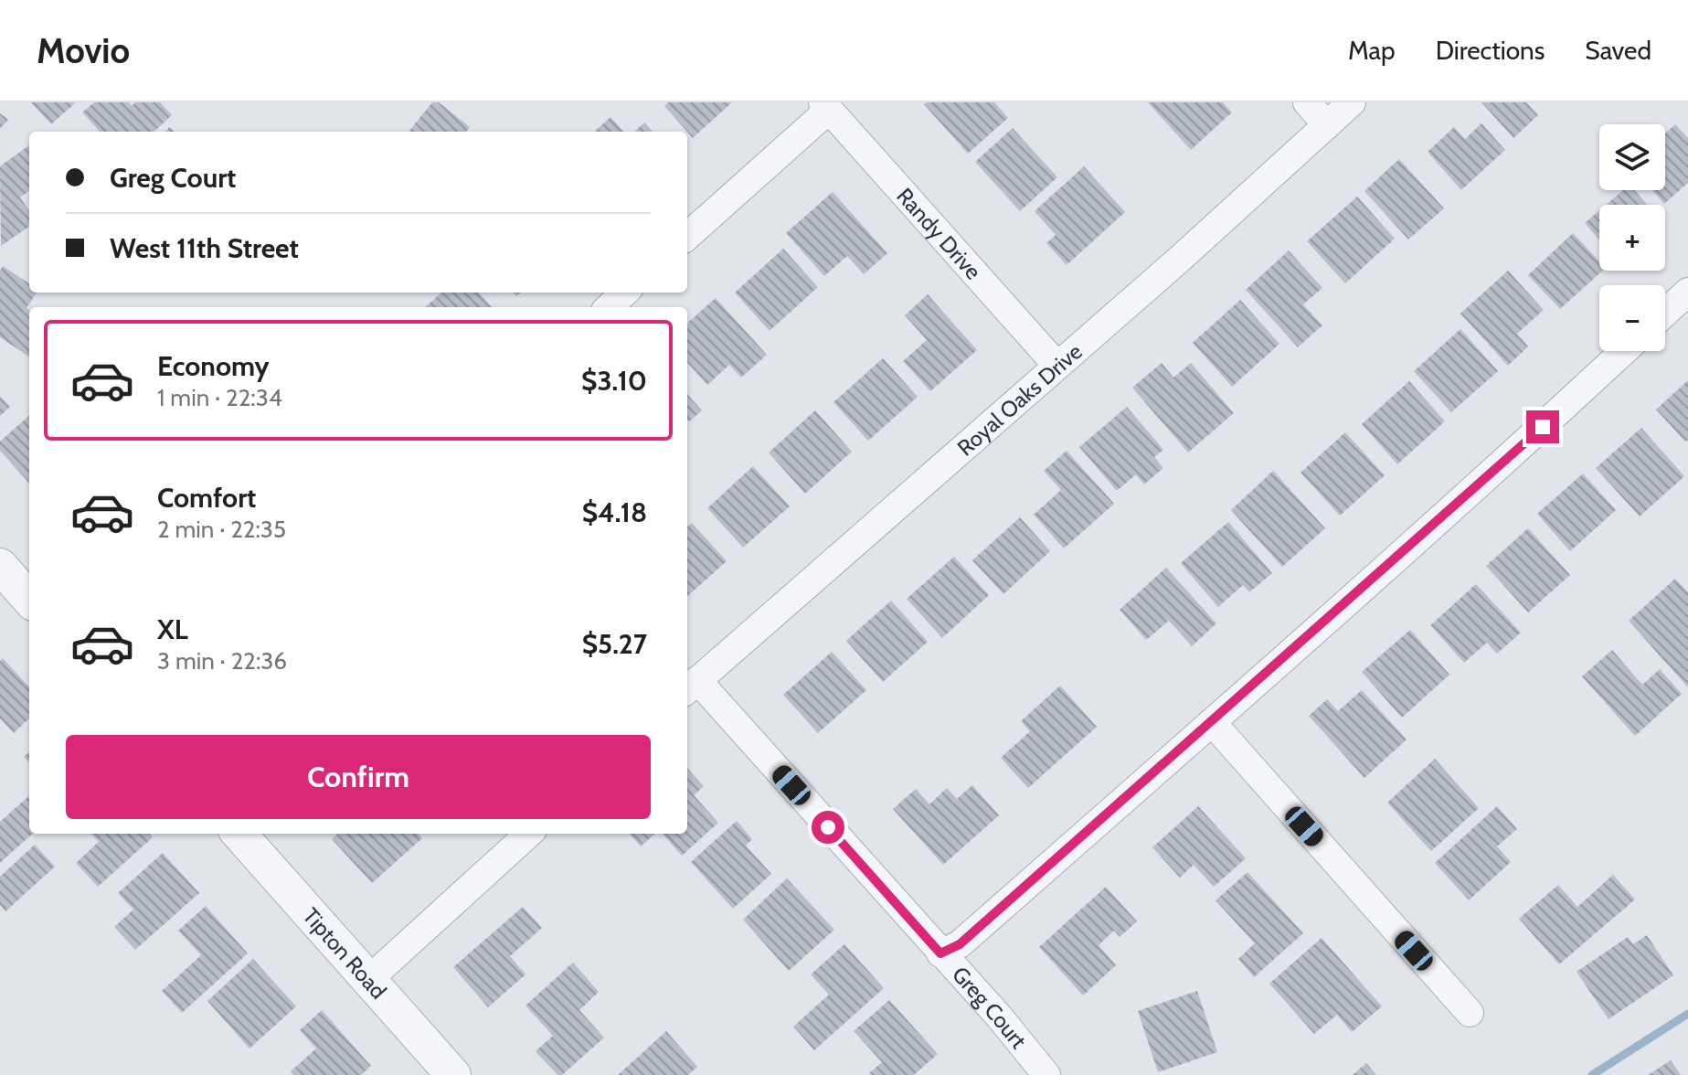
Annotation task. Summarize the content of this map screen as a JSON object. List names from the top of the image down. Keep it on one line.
{"streets":{"street":["Randy Drive","Royal Oaks Drive","Tipton Road","Greg Court"]},"crossings":[["Randy Drive","Royal Oaks Drive"],["Royal Oaks Drive","Greg Court"]],"page":{"header":"Movio","nav":["Map","Directions","Saved"],"map_buttons":["+","−"],"banner":["Greg Court","West 11th Street"],"list":[{"name":"Economy","note":"1 min · 22:34","value":"$3.10"},{"name":"Comfort","note":"2 min · 22:35","value":"$4.18"},{"name":"XL","note":"3 min · 22:36","value":"$5.27"}],"buttons":"Confirm"}}
